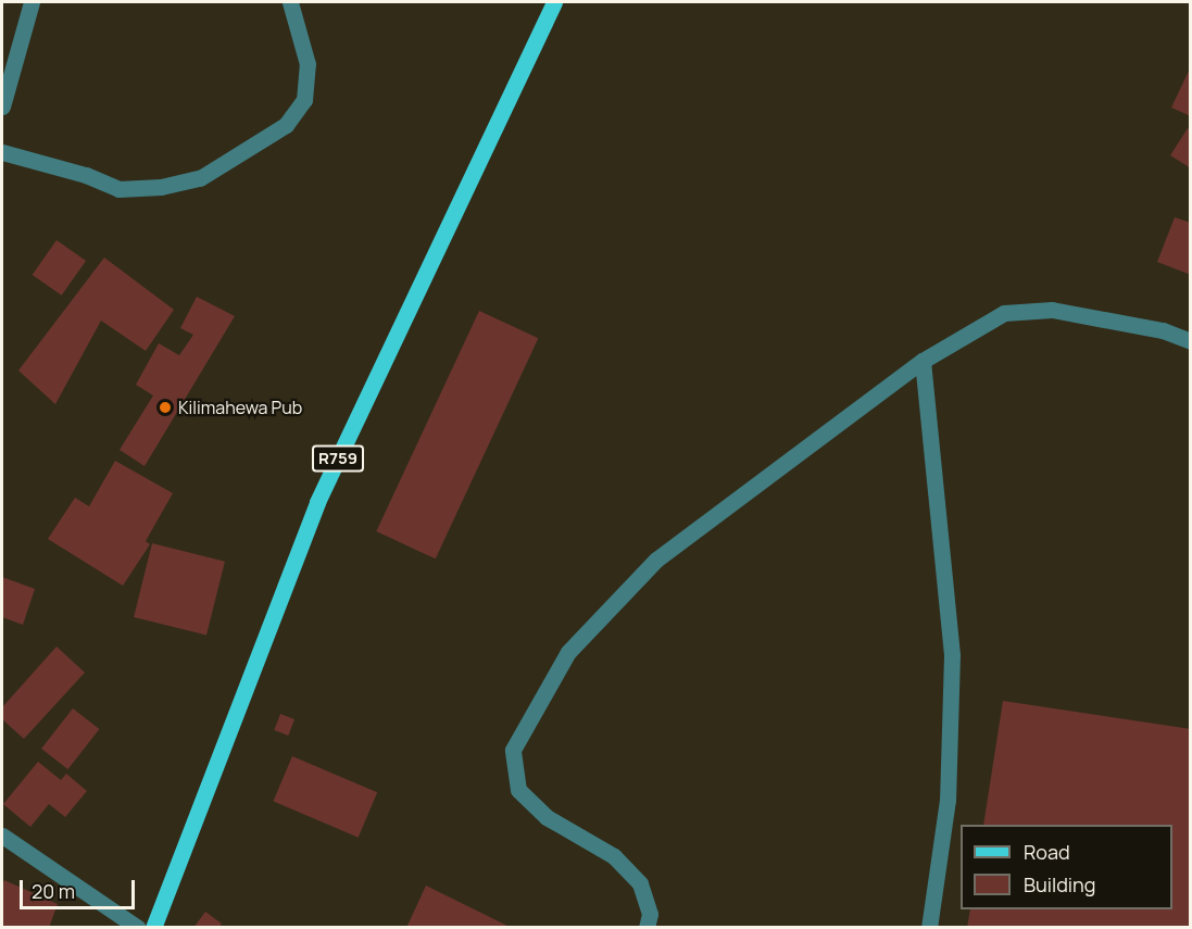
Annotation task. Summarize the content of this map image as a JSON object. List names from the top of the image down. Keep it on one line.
{"streets":{"main road":["R759"]},"places":["Kilimahewa Pub"],"legend":["Road","Building"],"scale_bar":"20 m"}
